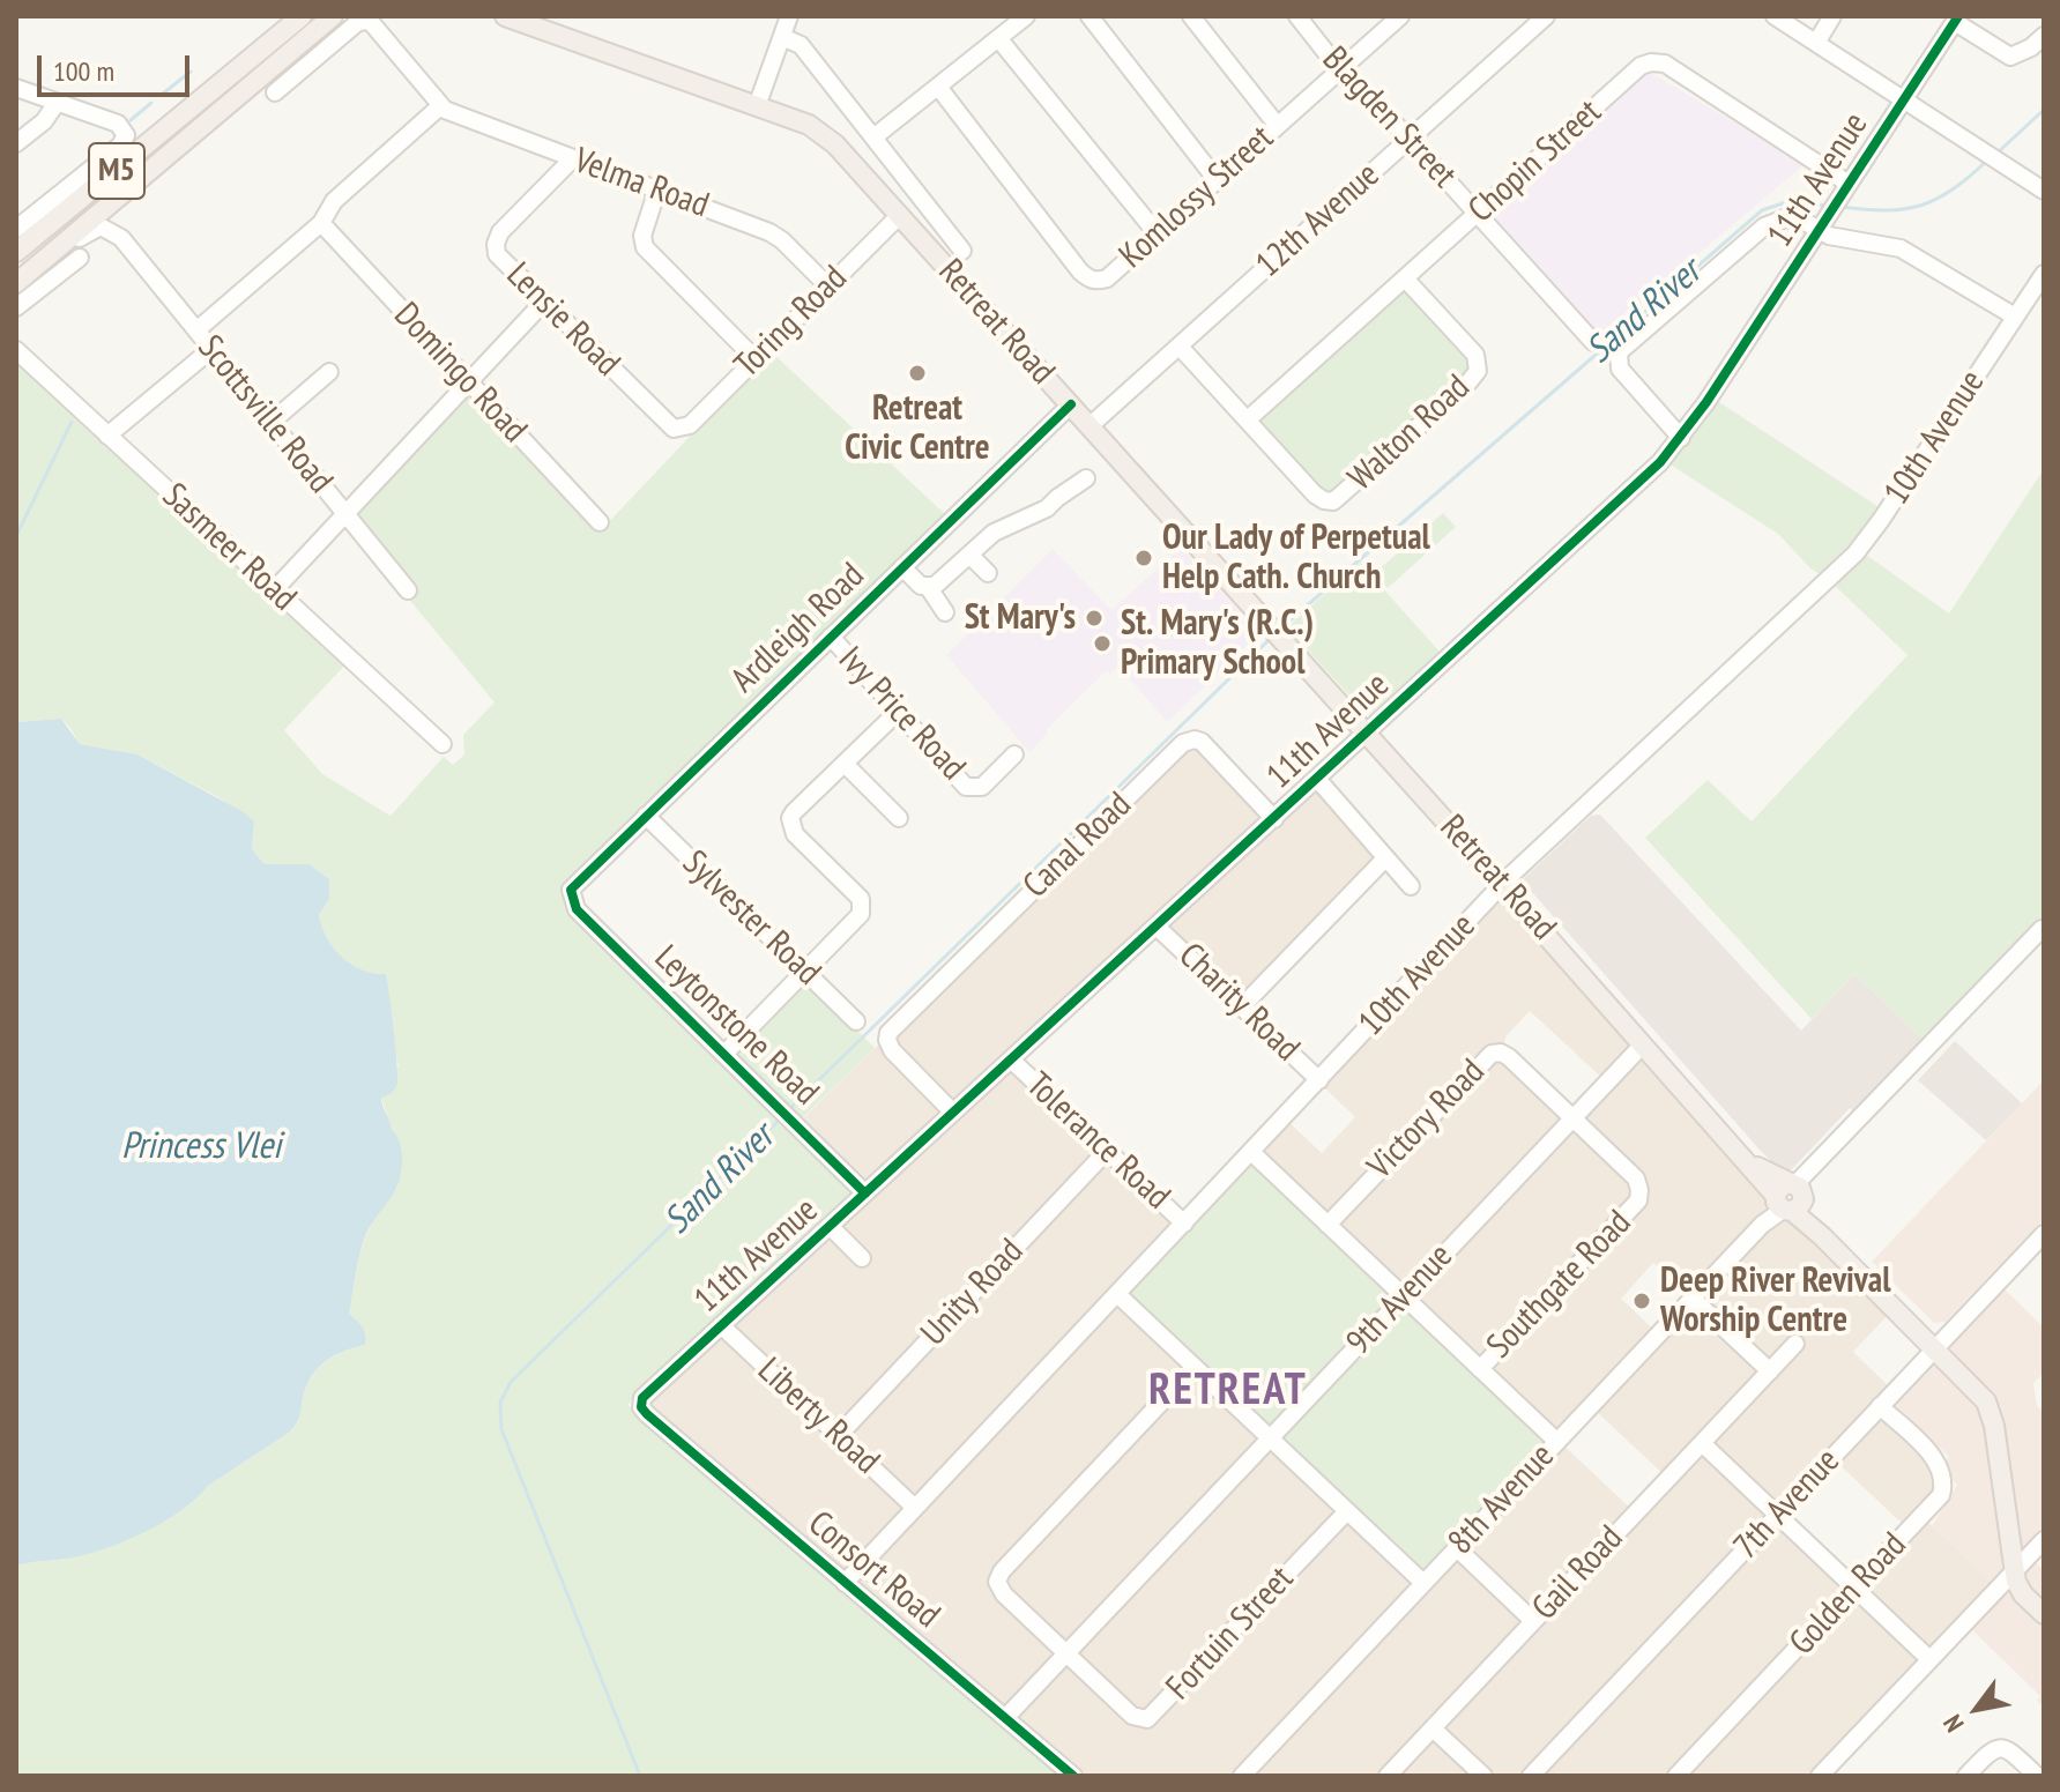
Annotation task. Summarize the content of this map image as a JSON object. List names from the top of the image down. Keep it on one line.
{"streets":{"main road":["M5","Retreat Road"],"street":["Blagden Street","Chopin Street","11th Avenue","Velma Road","Komlossy Street","12th Avenue","Lensie Road","Toring Road","Domingo Road","Scottsville Road","Walton Road","10th Avenue","Sasmeer Road","Ardleigh Road","Ivy Price Road","Canal Road","Sylvester Road","Charity Road","Leytonstone Road","Victory Road","Tolerance Road","Southgate Road","Unity Road","9th Avenue","Liberty Road","8th Avenue","7th Avenue","Consort Road","Gail Road","Golden Road","Fortuin Street"]},"crossings":[["Blagden Street","Chopin Street"],["Blagden Street","Komlossy Street"],["Blagden Street","12th Avenue"],["Chopin Street","11th Avenue"],["Chopin Street","Walton Road"],["11th Avenue","Retreat Road"],["11th Avenue","Canal Road"],["11th Avenue","Charity Road"],["11th Avenue","Leytonstone Road"],["11th Avenue","Tolerance Road"],["11th Avenue","Liberty Road"],["11th Avenue","Consort Road"],["Velma Road","Lensie Road"],["Velma Road","Toring Road"],["12th Avenue","Retreat Road"],["12th Avenue","Walton Road"],["Lensie Road","Toring Road"],["Toring Road","Retreat Road"],["Retreat Road","10th Avenue"],["Retreat Road","Ardleigh Road"],["Retreat Road","9th Avenue"],["Retreat Road","8th Avenue"],["Retreat Road","7th Avenue"],["10th Avenue","Charity Road"],["10th Avenue","Tolerance Road"],["10th Avenue","Liberty Road"],["10th Avenue","Consort Road"],["Ardleigh Road","Ivy Price Road"],["Ardleigh Road","Sylvester Road"],["Ardleigh Road","Leytonstone Road"],["Victory Road","Southgate Road"],["Victory Road","9th Avenue"],["Tolerance Road","Unity Road"],["Southgate Road","9th Avenue"],["Southgate Road","8th Avenue"],["Unity Road","Liberty Road"],["9th Avenue","Consort Road"],["9th Avenue","Fortuin Street"],["7th Avenue","Golden Road"]],"districts":["RETREAT"],"water":["Sand River","Princess Vlei"],"places":["Retreat Civic Centre","Our Lady of Perpetual Help Cath. Church","St Mary's","St. Mary's (R.C.) Primary School","Deep River Revival Worship Centre"],"scale_bar":"100 m","north":"bottom left"}
